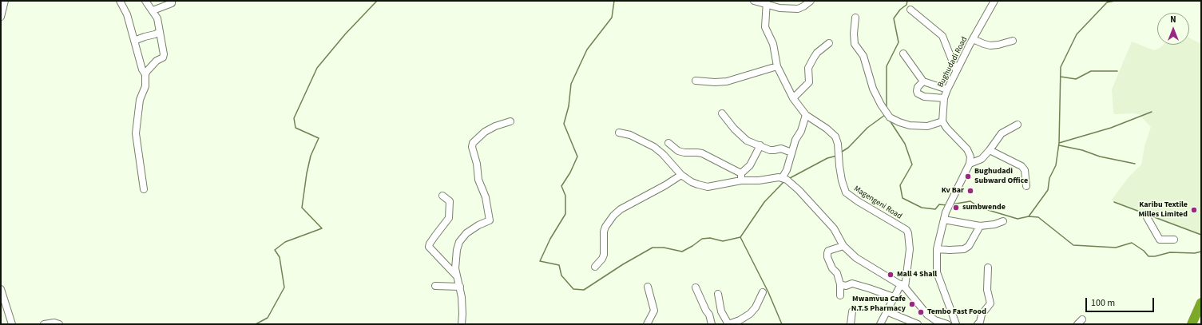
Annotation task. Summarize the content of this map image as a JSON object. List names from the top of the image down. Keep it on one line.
{"streets":{"street":["Bughudadi Road","Magengeni Road"]},"places":["Bughudadi Subward Office","Kv Bar","sumbwende","Karibu Textile Milles Limited","Mall 4 Shall","Mwamvua Cafe N.T.S Pharmacy","Tembo Fast Food"],"scale_bar":"100 m","north":"top"}
